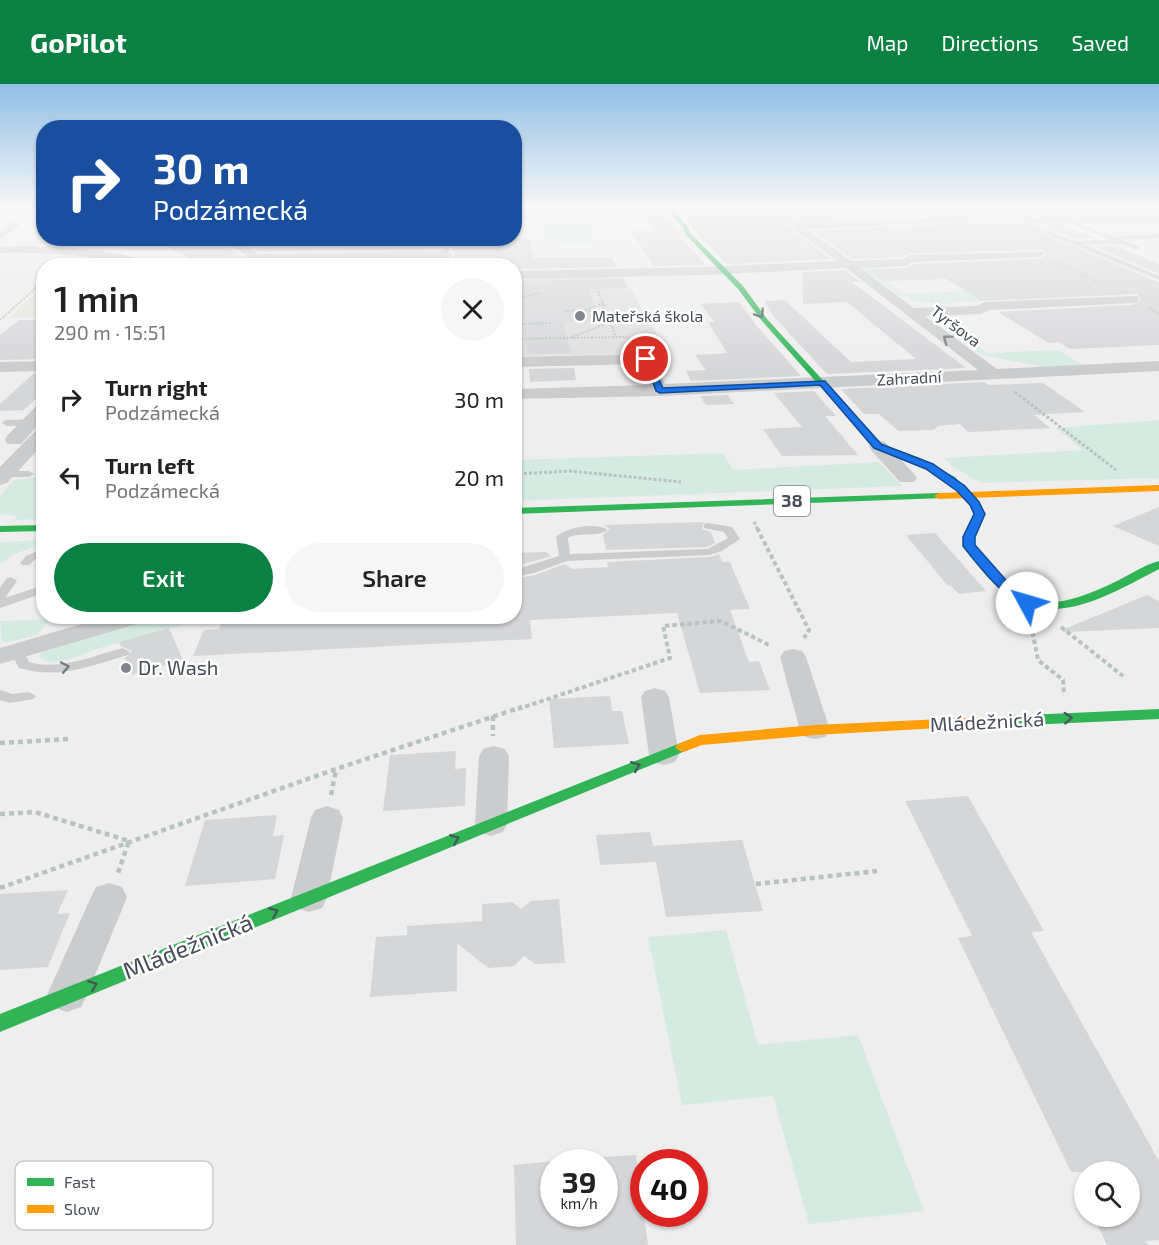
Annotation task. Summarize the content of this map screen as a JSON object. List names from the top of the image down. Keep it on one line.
{"streets":{"street":["Tyršova","Zahradní","38","Mládežnická"]},"crossings":[["Tyršova","Zahradní"]],"one_way":["Mládežnická"],"places":["Mateřská škola","Dr. Wash"],"legend":["Fast","Slow"],"page":{"header":"GoPilot","nav":["Map","Directions","Saved"],"turn":["30 m","Podzámecká"],"heading":["1 min","290 m · 15:51"],"list":[{"name":"Turn right","note":"Podzámecká","value":"30 m"},{"name":"Turn left","note":"Podzámecká","value":"20 m"}],"buttons":["Exit","Share"],"speed":"39 km/h","limit":"40"}}
